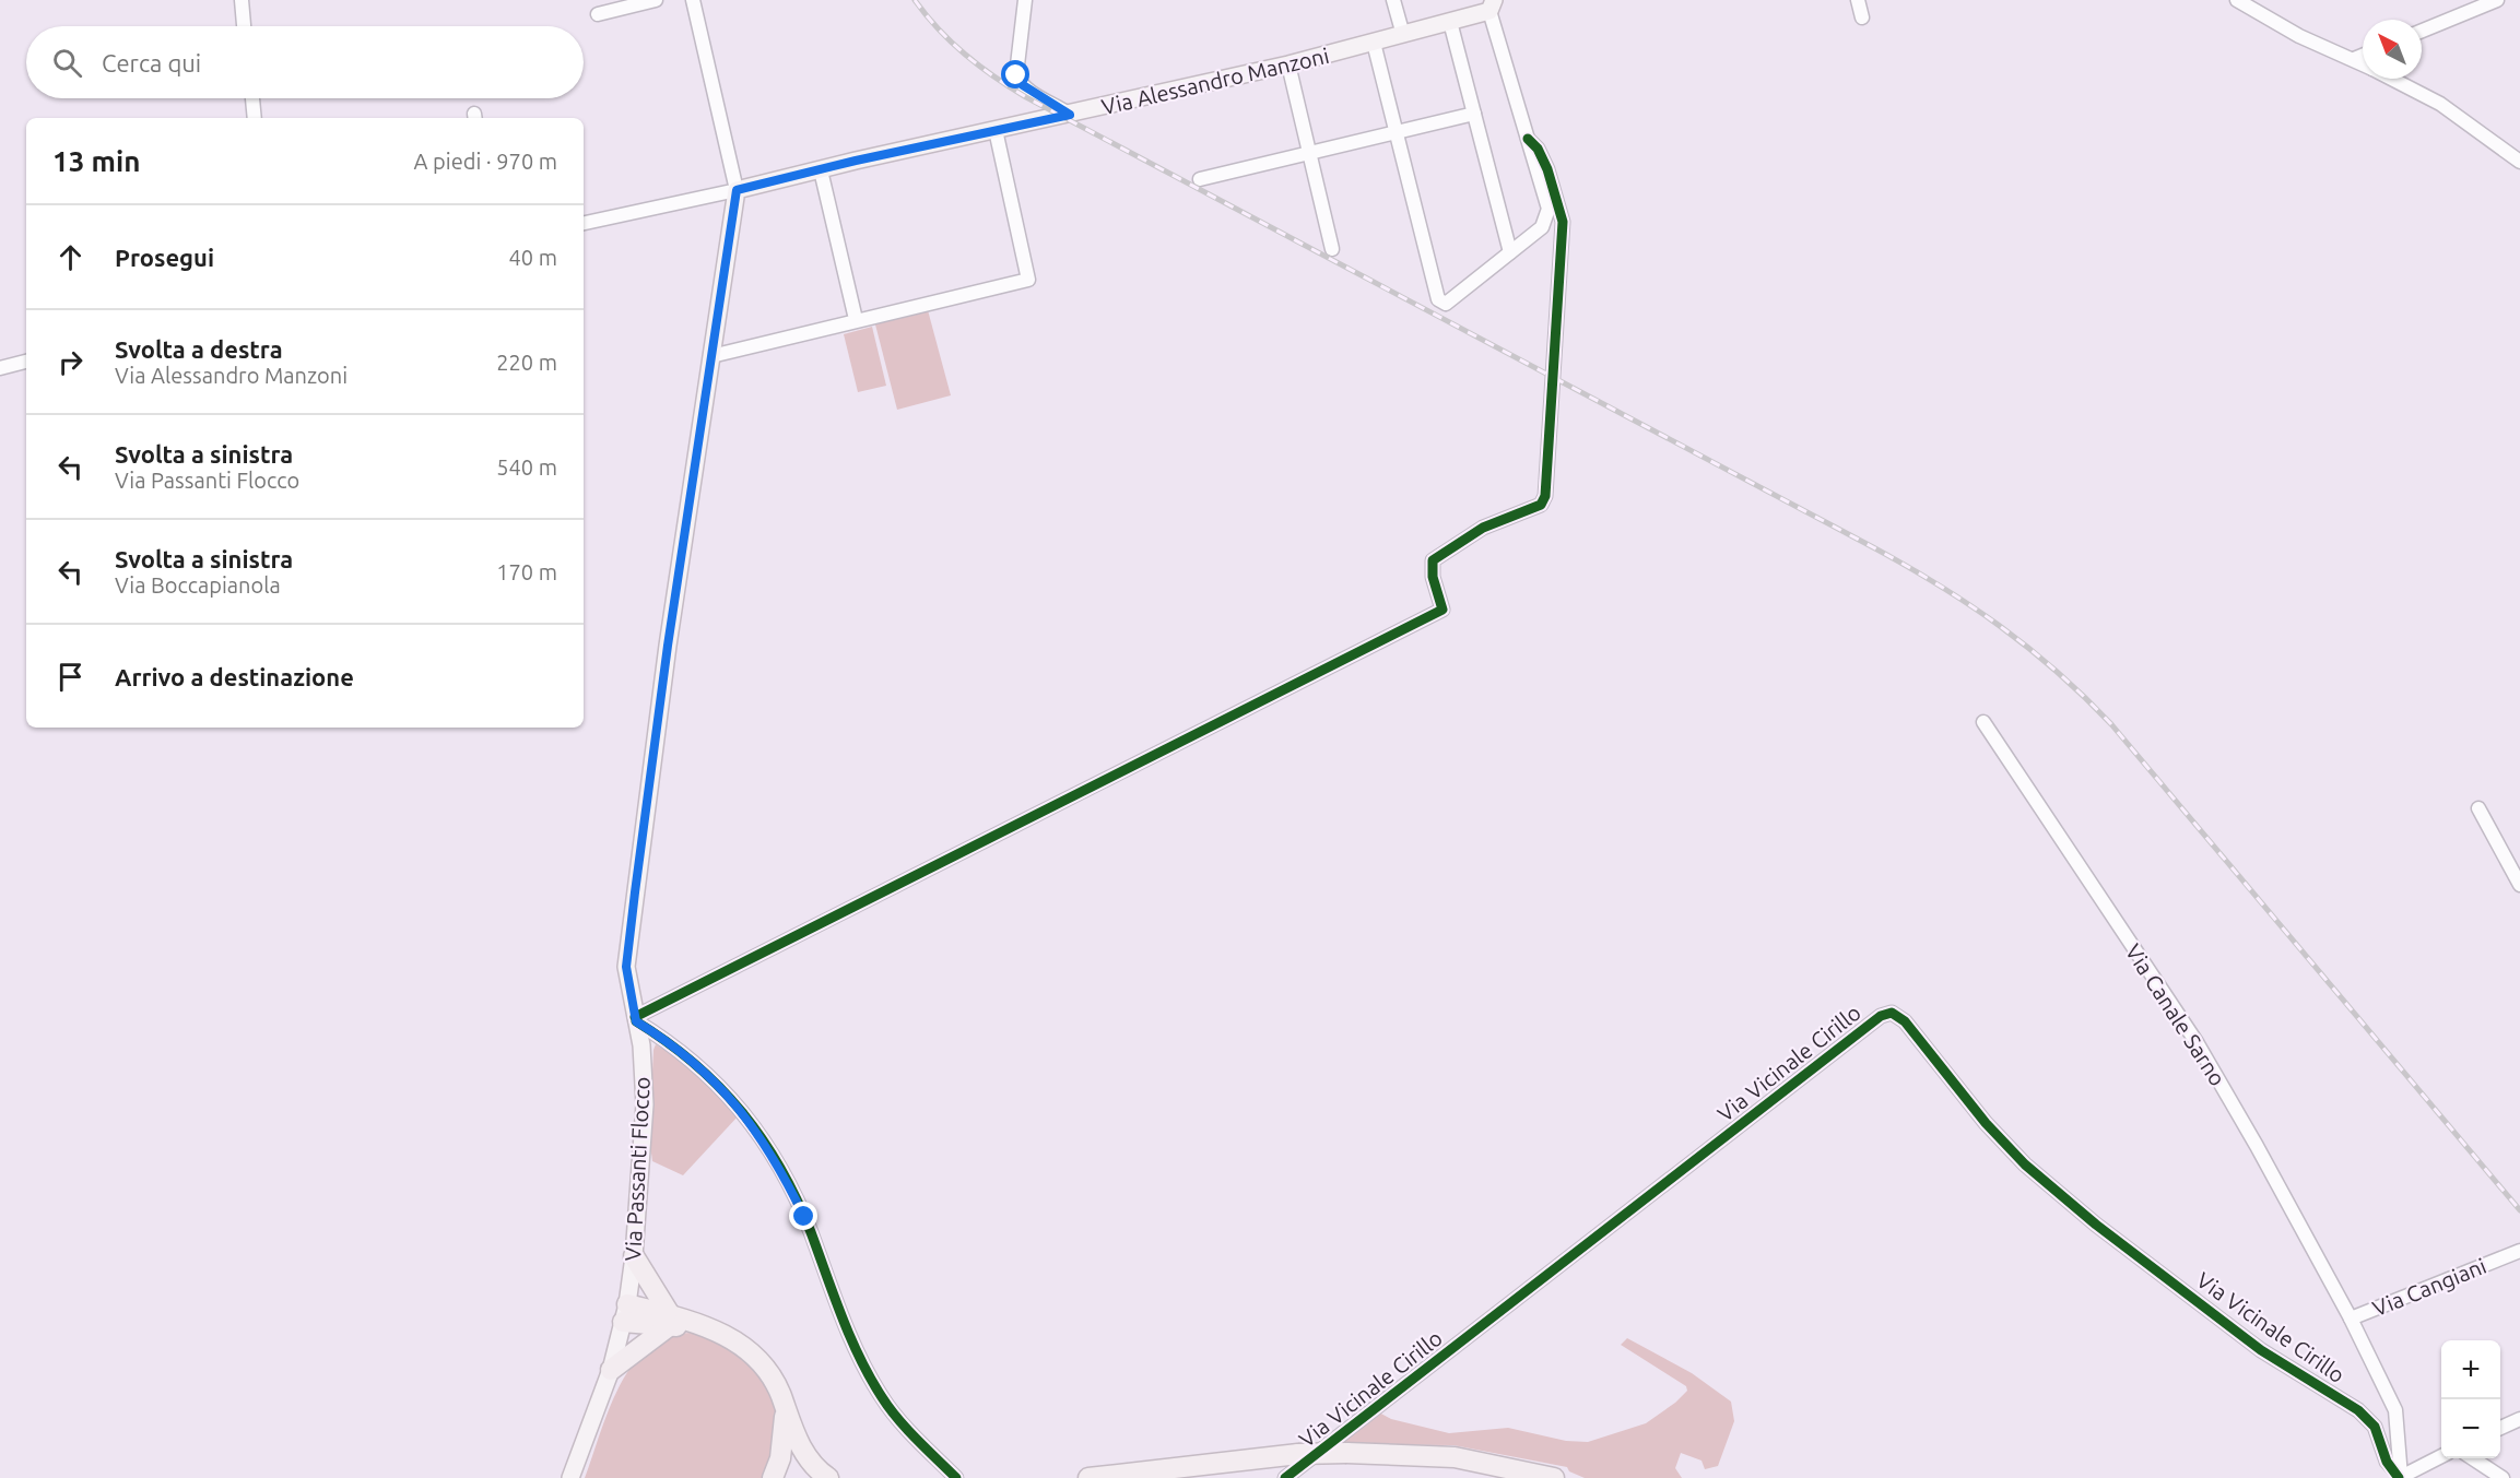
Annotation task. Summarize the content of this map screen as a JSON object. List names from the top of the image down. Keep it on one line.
{"streets":{"main road":["Via Alessandro Manzoni","Via Passanti Flocco"],"street":["Via Canale Sarno","Via Vicinale Cirillo","Via Cangiani"]},"crossings":[["Via Alessandro Manzoni","Via Passanti Flocco"],["Via Canale Sarno","Via Cangiani"],["Via Vicinale Cirillo","Via Cangiani"]],"north":"top left","page":{"search":"Cerca qui","heading":["13 min","A piedi · 970 m"],"list":[["Prosegui","40 m"],["Svolta a destra","Via Alessandro Manzoni","220 m"],["Svolta a sinistra","Via Passanti Flocco","540 m"],["Svolta a sinistra","Via Boccapianola","170 m"],"Arrivo a destinazione"],"map_buttons":["+","−"]}}
